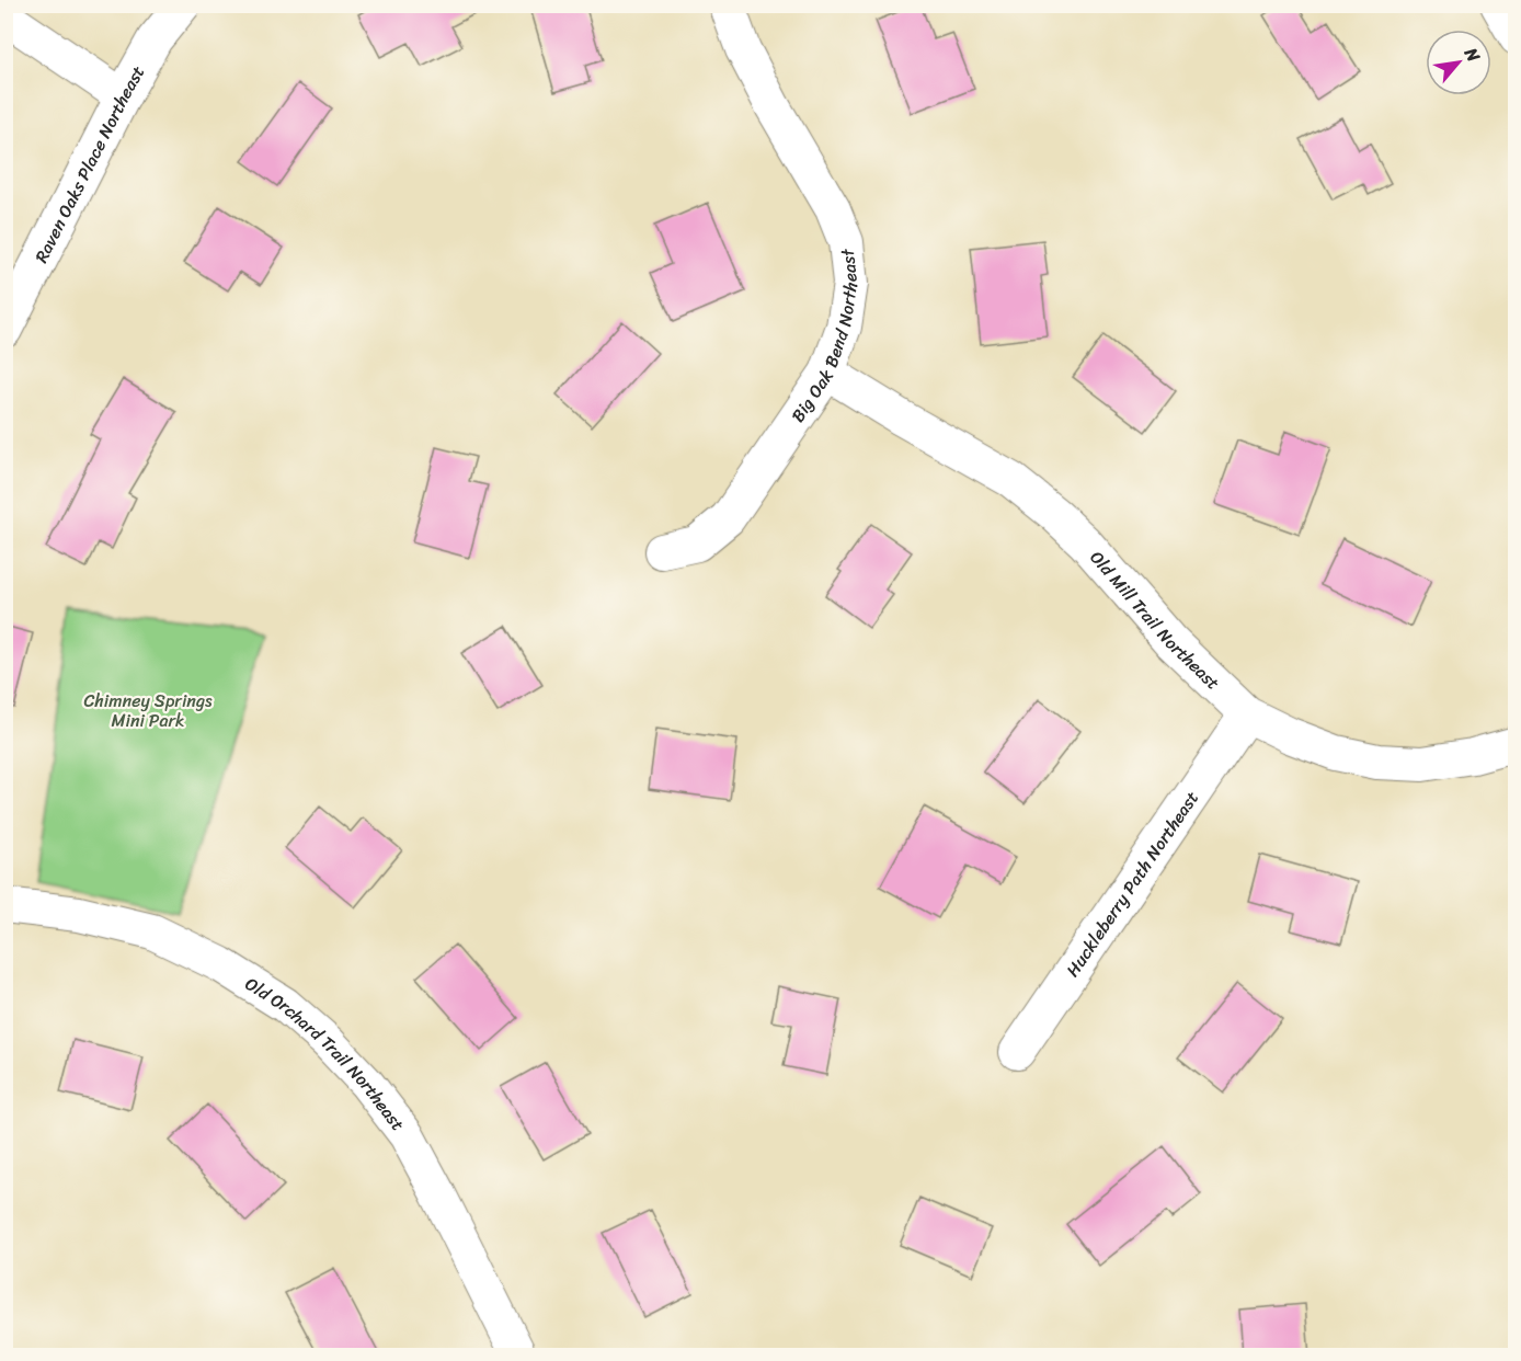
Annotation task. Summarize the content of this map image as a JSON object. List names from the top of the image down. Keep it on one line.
{"streets":{"street":["Raven Oaks Place Northeast","Big Oak Bend Northeast","Old Mill Trail Northeast","Huckleberry Path Northeast","Old Orchard Trail Northeast"]},"crossings":[["Big Oak Bend Northeast","Old Mill Trail Northeast"],["Old Mill Trail Northeast","Huckleberry Path Northeast"]],"parks":["Chimney Springs Mini Park"],"north":"top right"}
